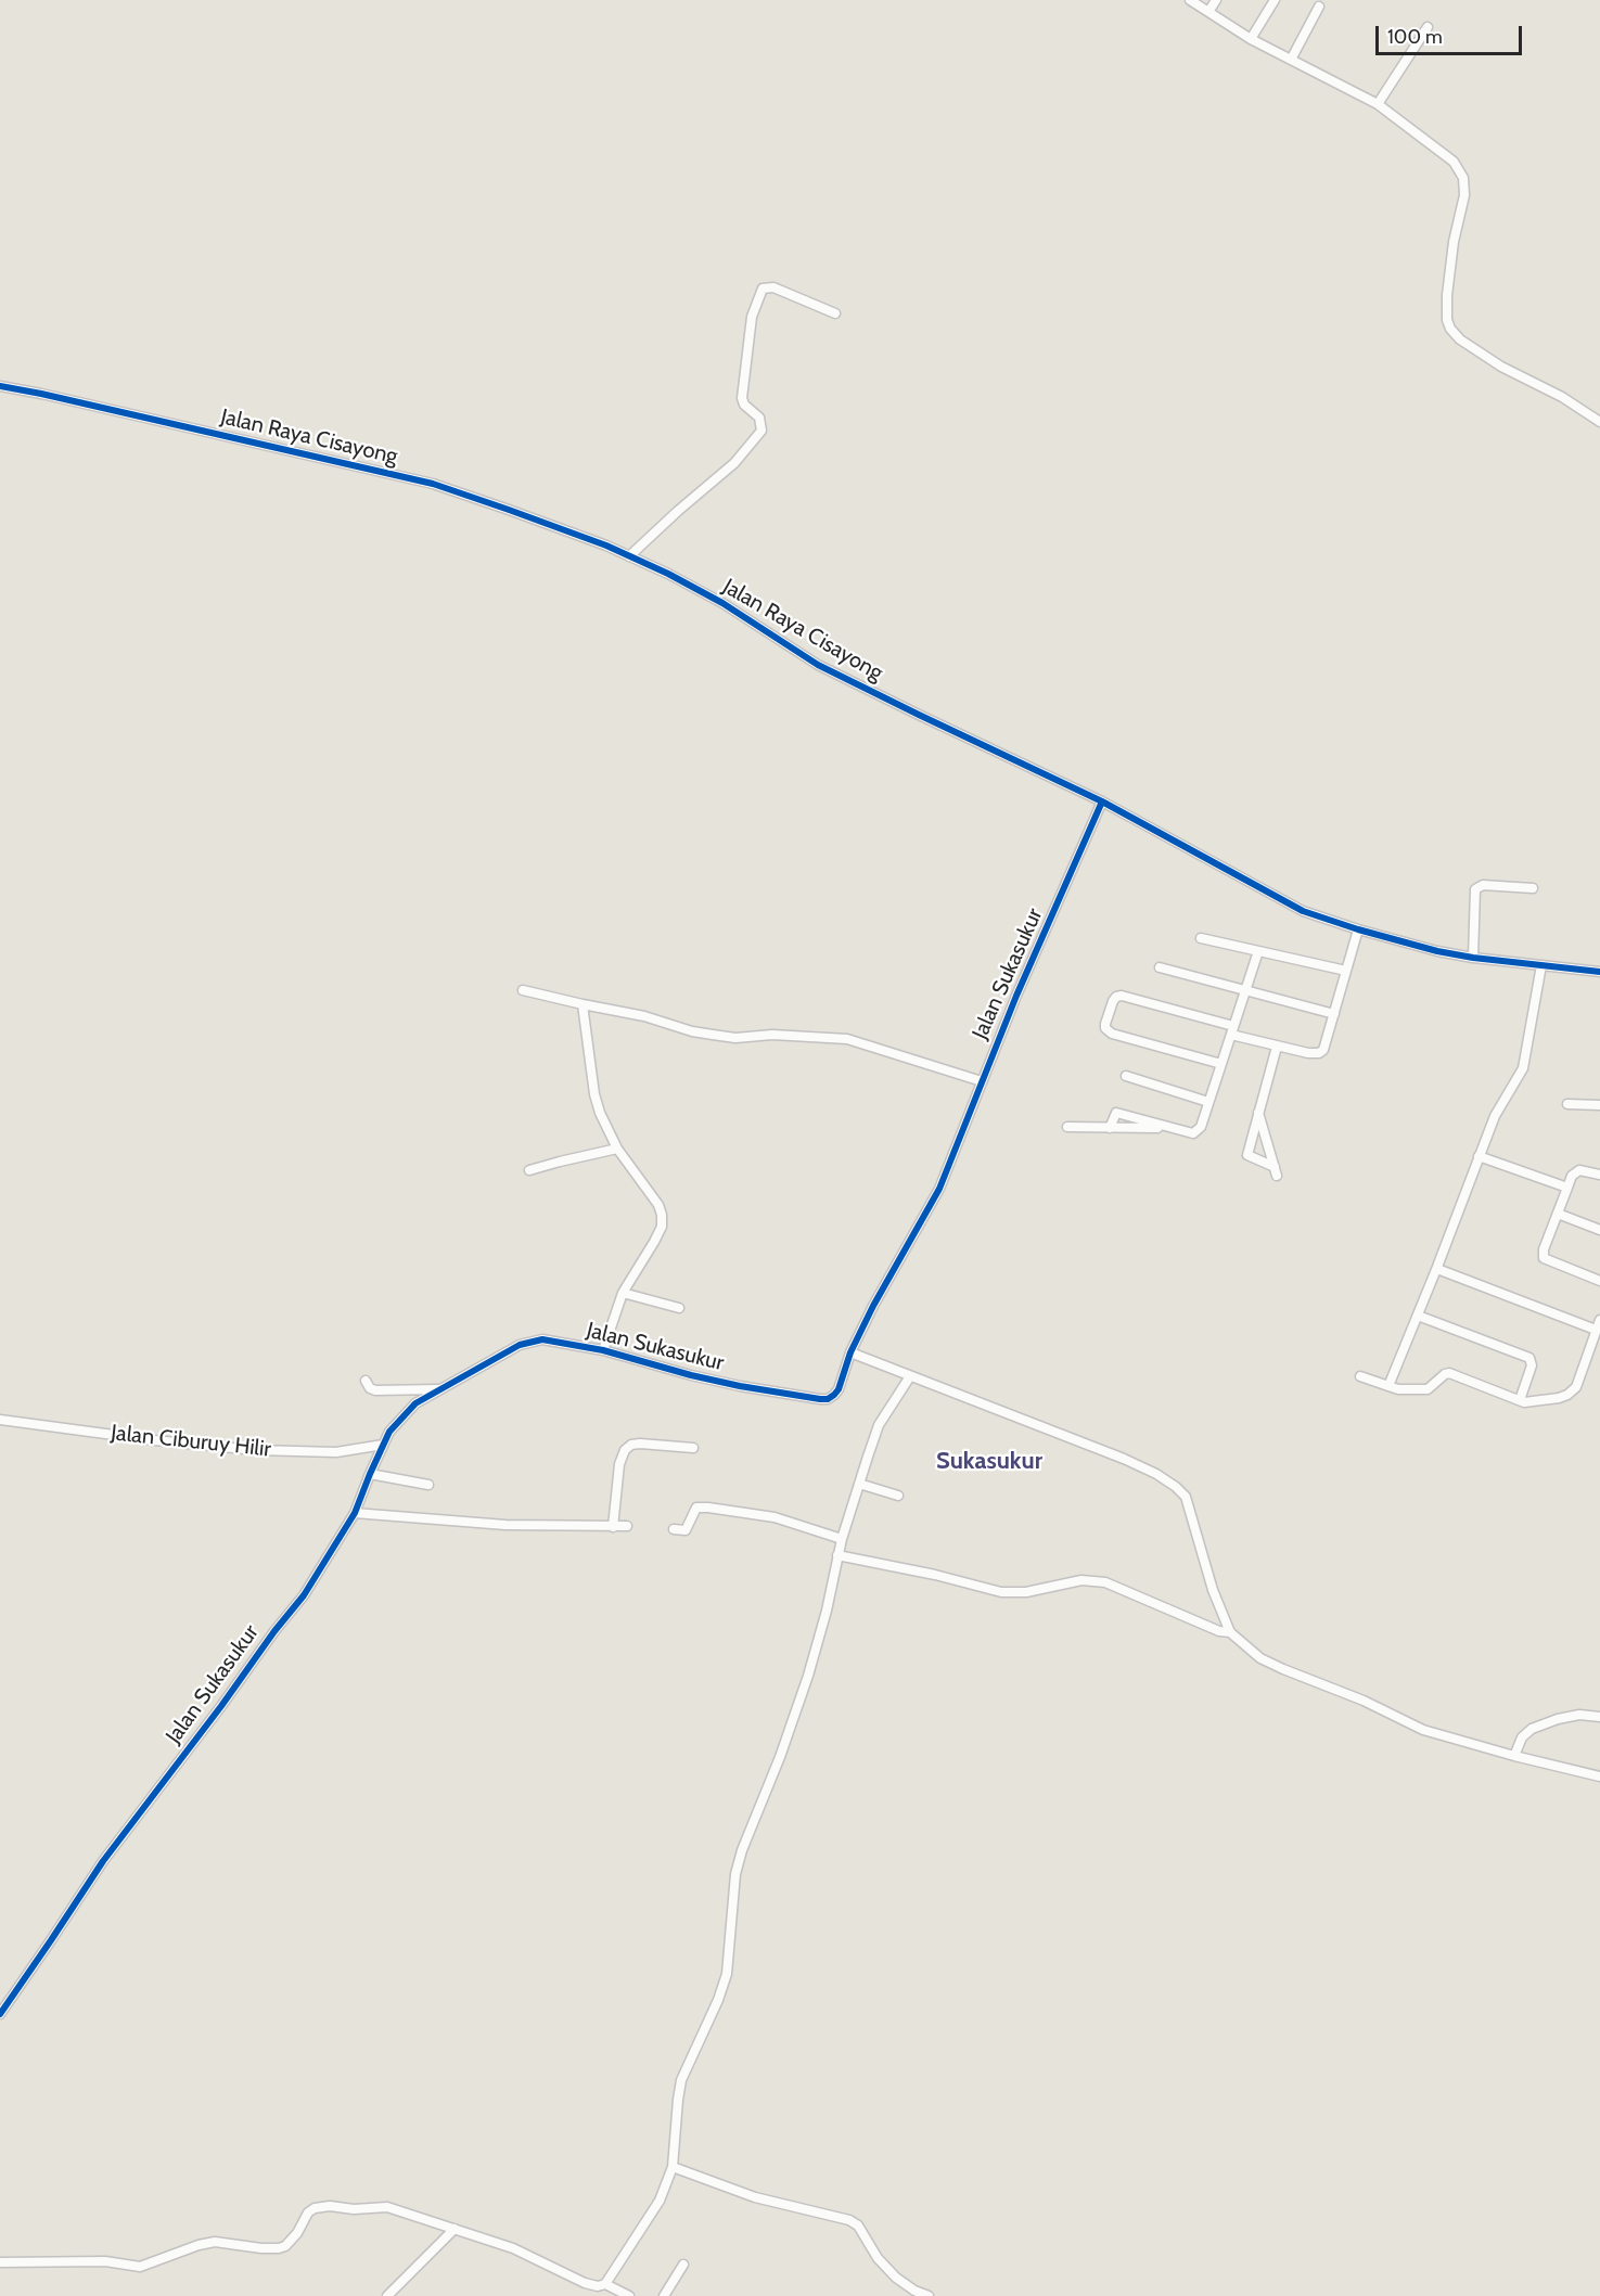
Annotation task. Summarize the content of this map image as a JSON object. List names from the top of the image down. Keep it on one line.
{"streets":{"street":["Jalan Raya Cisayong","Jalan Sukasukur","Jalan Ciburuy Hilir"]},"crossings":[["Jalan Raya Cisayong","Jalan Sukasukur"],["Jalan Sukasukur","Jalan Ciburuy Hilir"]],"districts":["Sukasukur"],"scale_bar":"100 m"}
